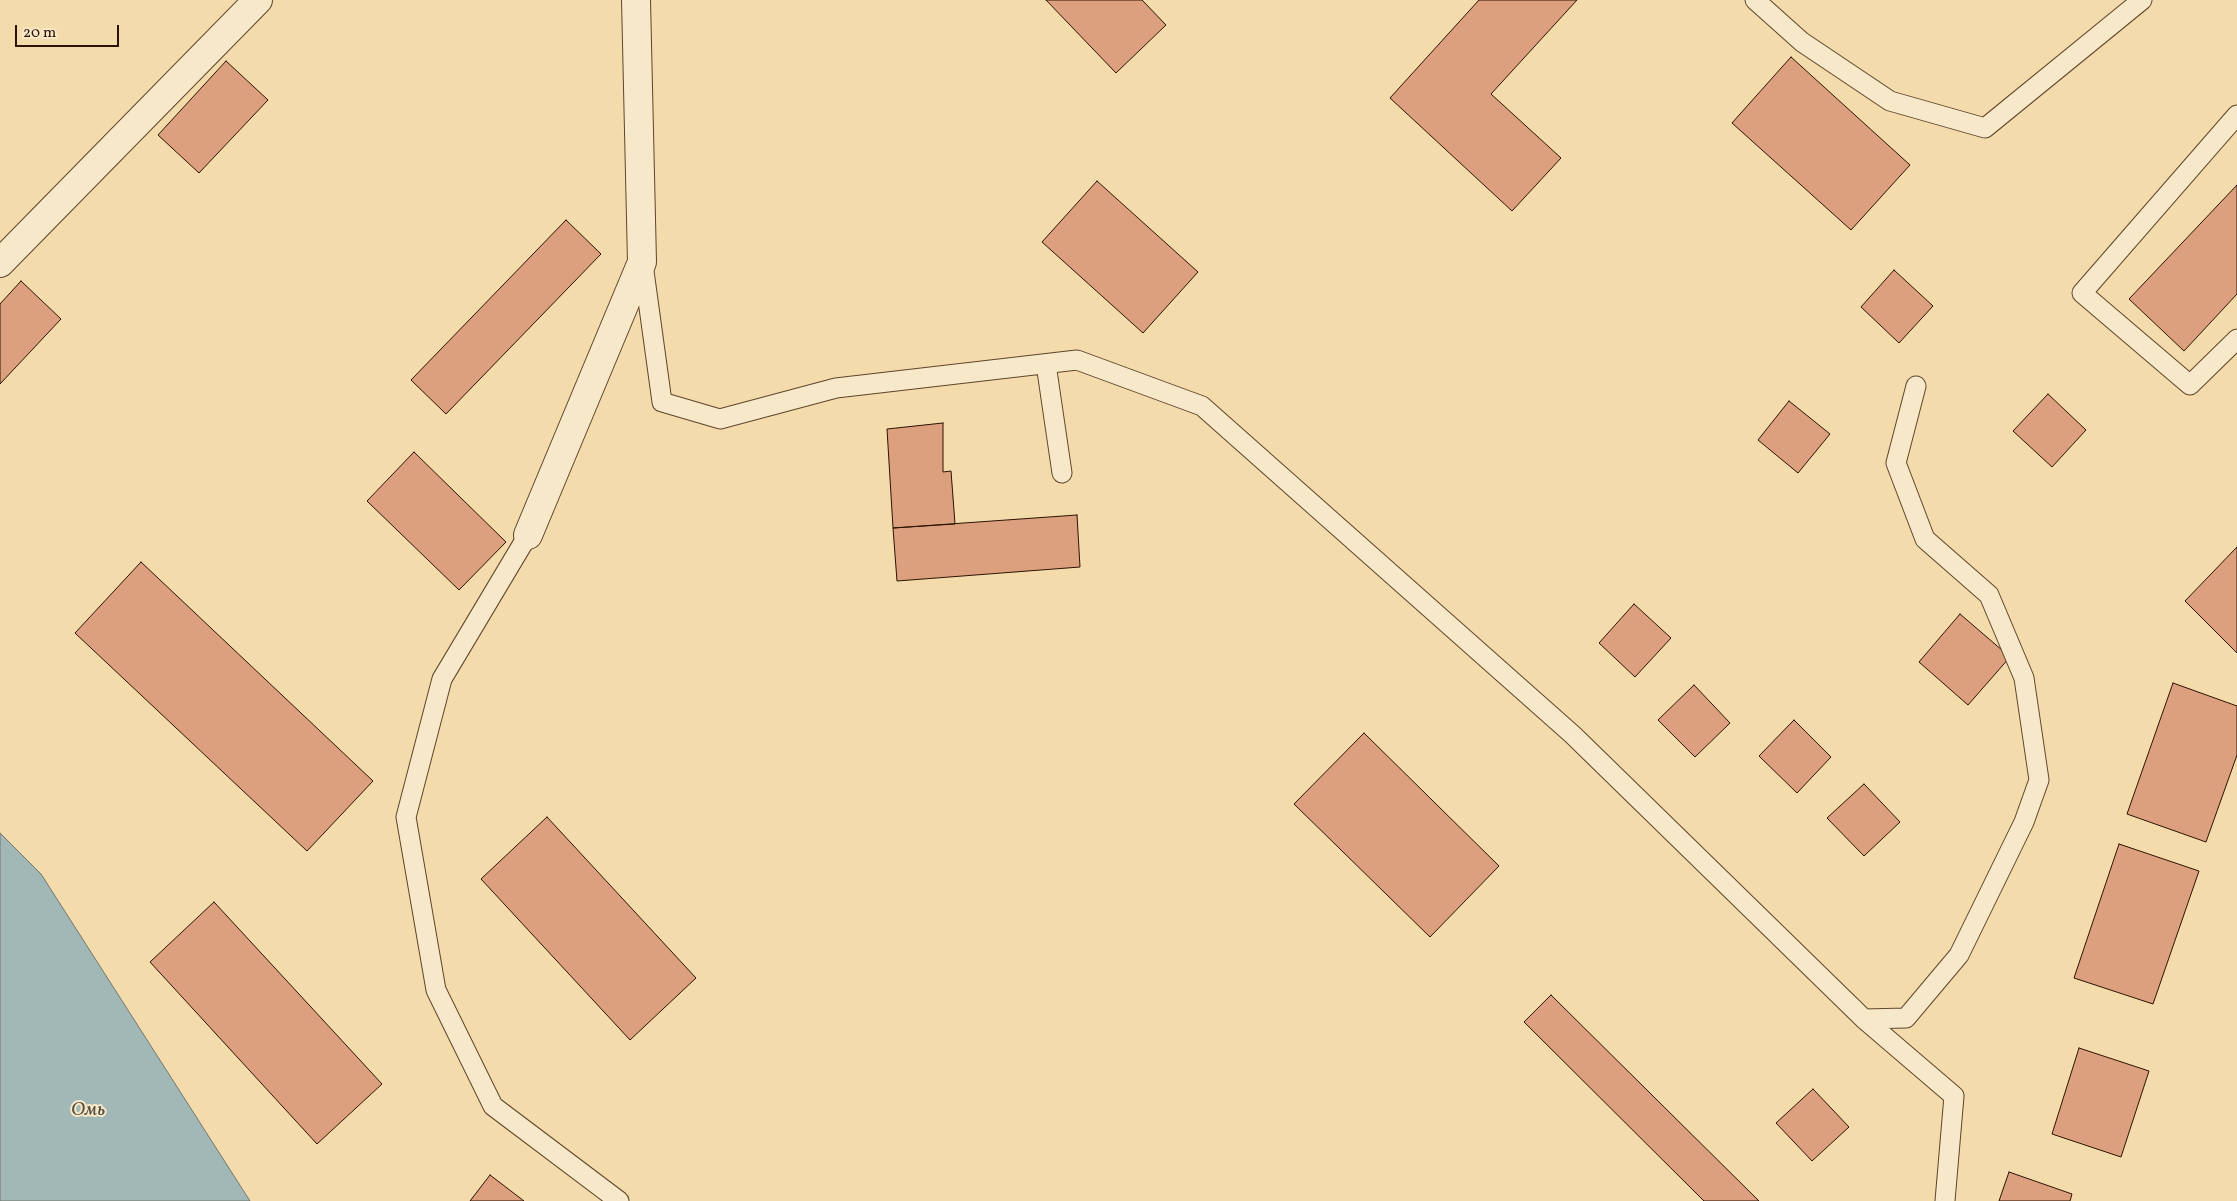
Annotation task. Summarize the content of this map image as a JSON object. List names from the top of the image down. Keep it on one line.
{"water":["Омь"],"scale_bar":"20 m"}
